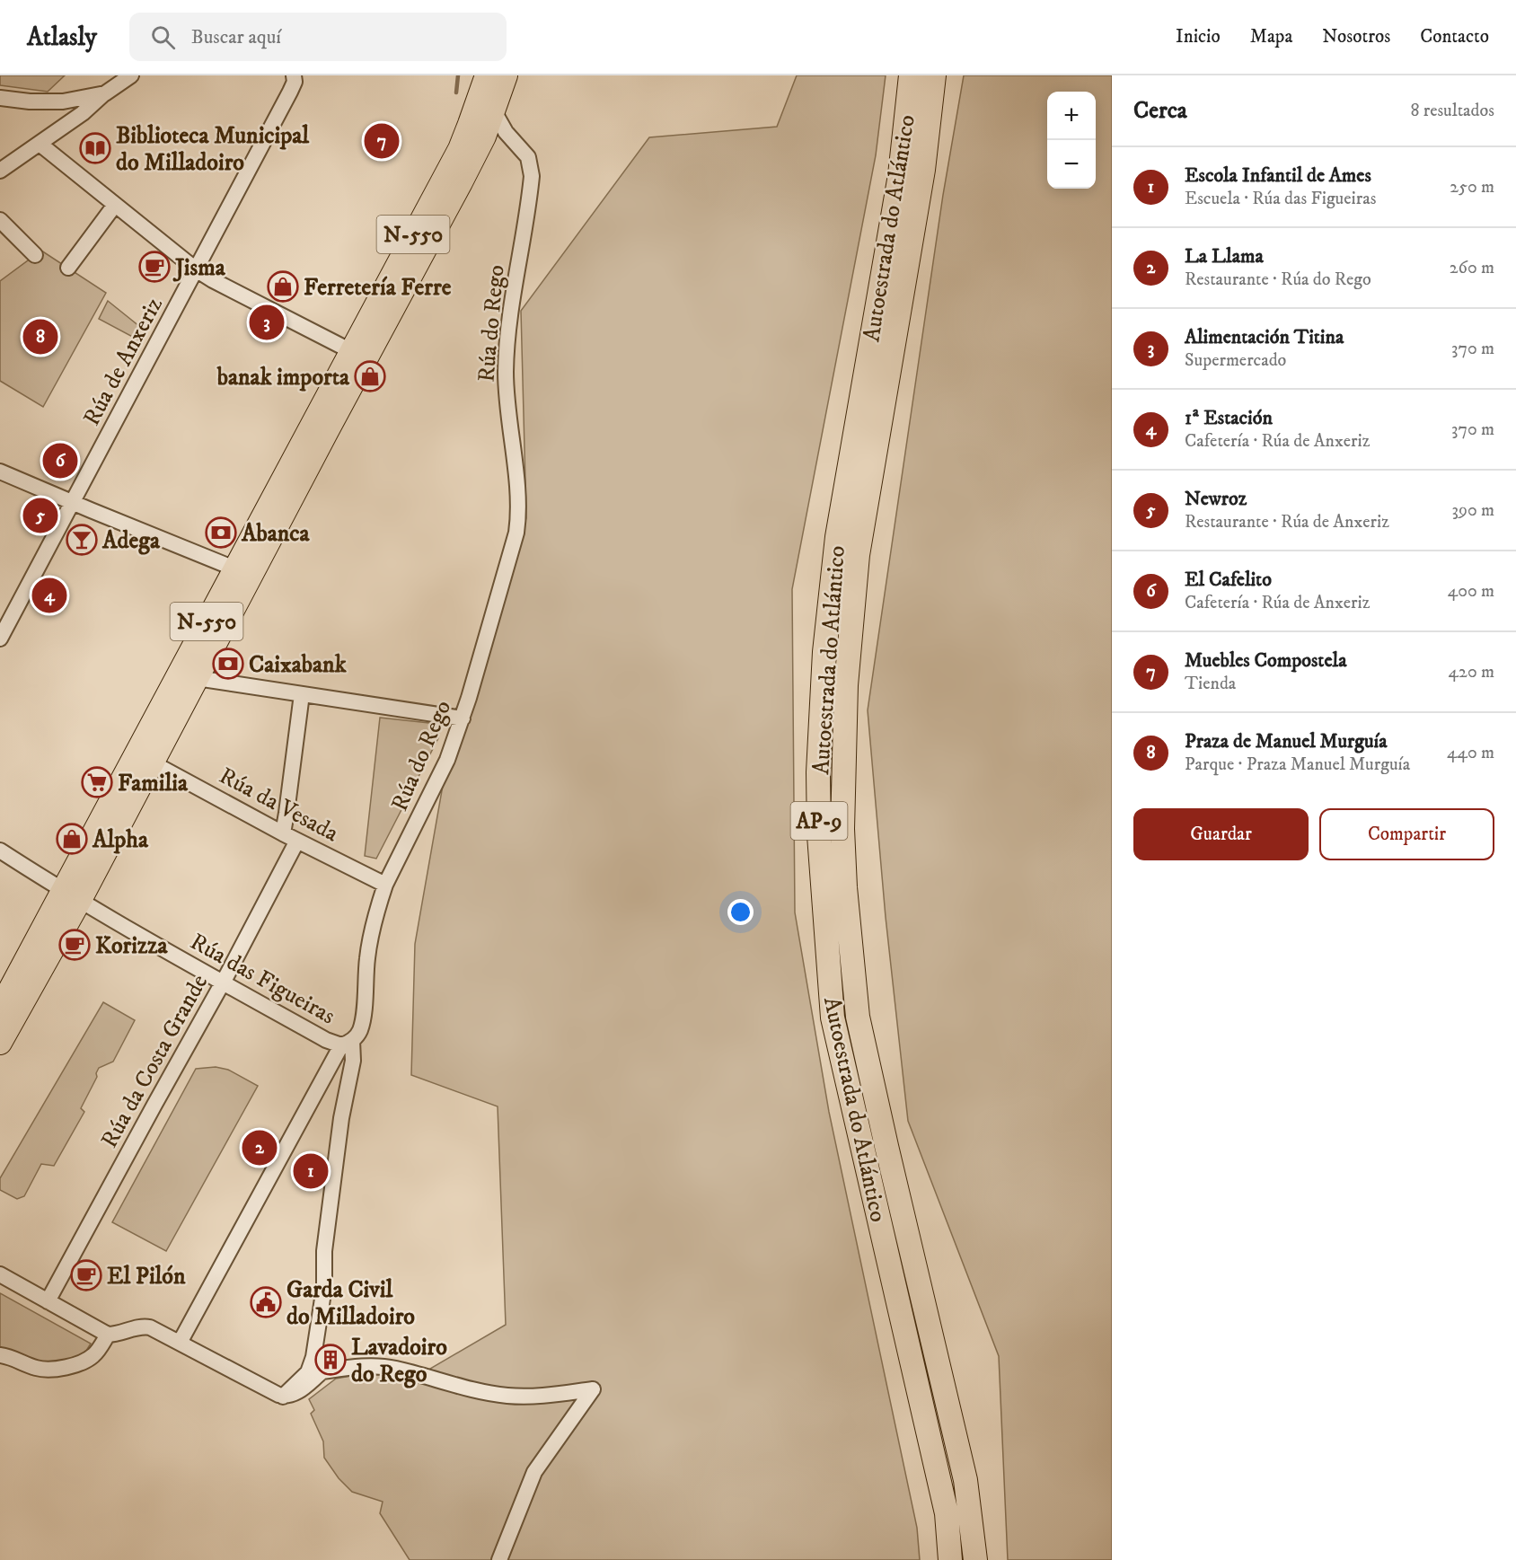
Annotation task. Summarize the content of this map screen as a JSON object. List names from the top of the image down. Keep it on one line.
{"streets":{"highway":["Autoestrada do Atlántico","N-550","AP-9"],"street":["Rúa do Rego","Rúa de Anxeriz","Rúa da Vesada","Rúa das Figueiras","Rúa da Costa Grande"]},"crossings":[["N-550","Rúa do Rego"],["N-550","Rúa da Vesada"],["N-550","Rúa das Figueiras"],["Rúa do Rego","Rúa da Vesada"],["Rúa do Rego","Rúa das Figueiras"],["Rúa da Vesada","Rúa da Costa Grande"],["Rúa das Figueiras","Rúa da Costa Grande"]],"places":{"library":["Biblioteca Municipal do Milladoiro"],"cafe":["Jisma","Korizza","El Pilón"],"shop":["Ferretería Ferre","banak importa","Alpha"],"bank":["Abanca","Caixabank"],"bar":["Adega"],"supermarket":["Familia"],"public building":["Garda Civil do Milladoiro"],"building":["Lavadoiro do Rego"]},"page":{"header":"Atlasly","search":"Buscar aquí","nav":["Inicio","Mapa","Nosotros","Contacto"],"heading":["Cerca","8 resultados"],"map_buttons":["+","−"],"pins":["7","3","8","6","5","4","2","1"],"list":[{"mark":"1","name":"Escola Infantil de Ames","note":"Escuela · Rúa das Figueiras","value":"250 m"},{"mark":"2","name":"La Llama","note":"Restaurante · Rúa do Rego","value":"260 m"},{"mark":"3","name":"Alimentación Titina","note":"Supermercado","value":"370 m"},{"mark":"4","name":"1ª Estación","note":"Cafetería · Rúa de Anxeriz","value":"370 m"},{"mark":"5","name":"Newroz","note":"Restaurante · Rúa de Anxeriz","value":"390 m"},{"mark":"6","name":"El Cafelito","note":"Cafetería · Rúa de Anxeriz","value":"400 m"},{"mark":"7","name":"Muebles Compostela","note":"Tienda","value":"420 m"},{"mark":"8","name":"Praza de Manuel Murguía","note":"Parque · Praza Manuel Murguía","value":"440 m"}],"buttons":["Guardar","Compartir"]}}
